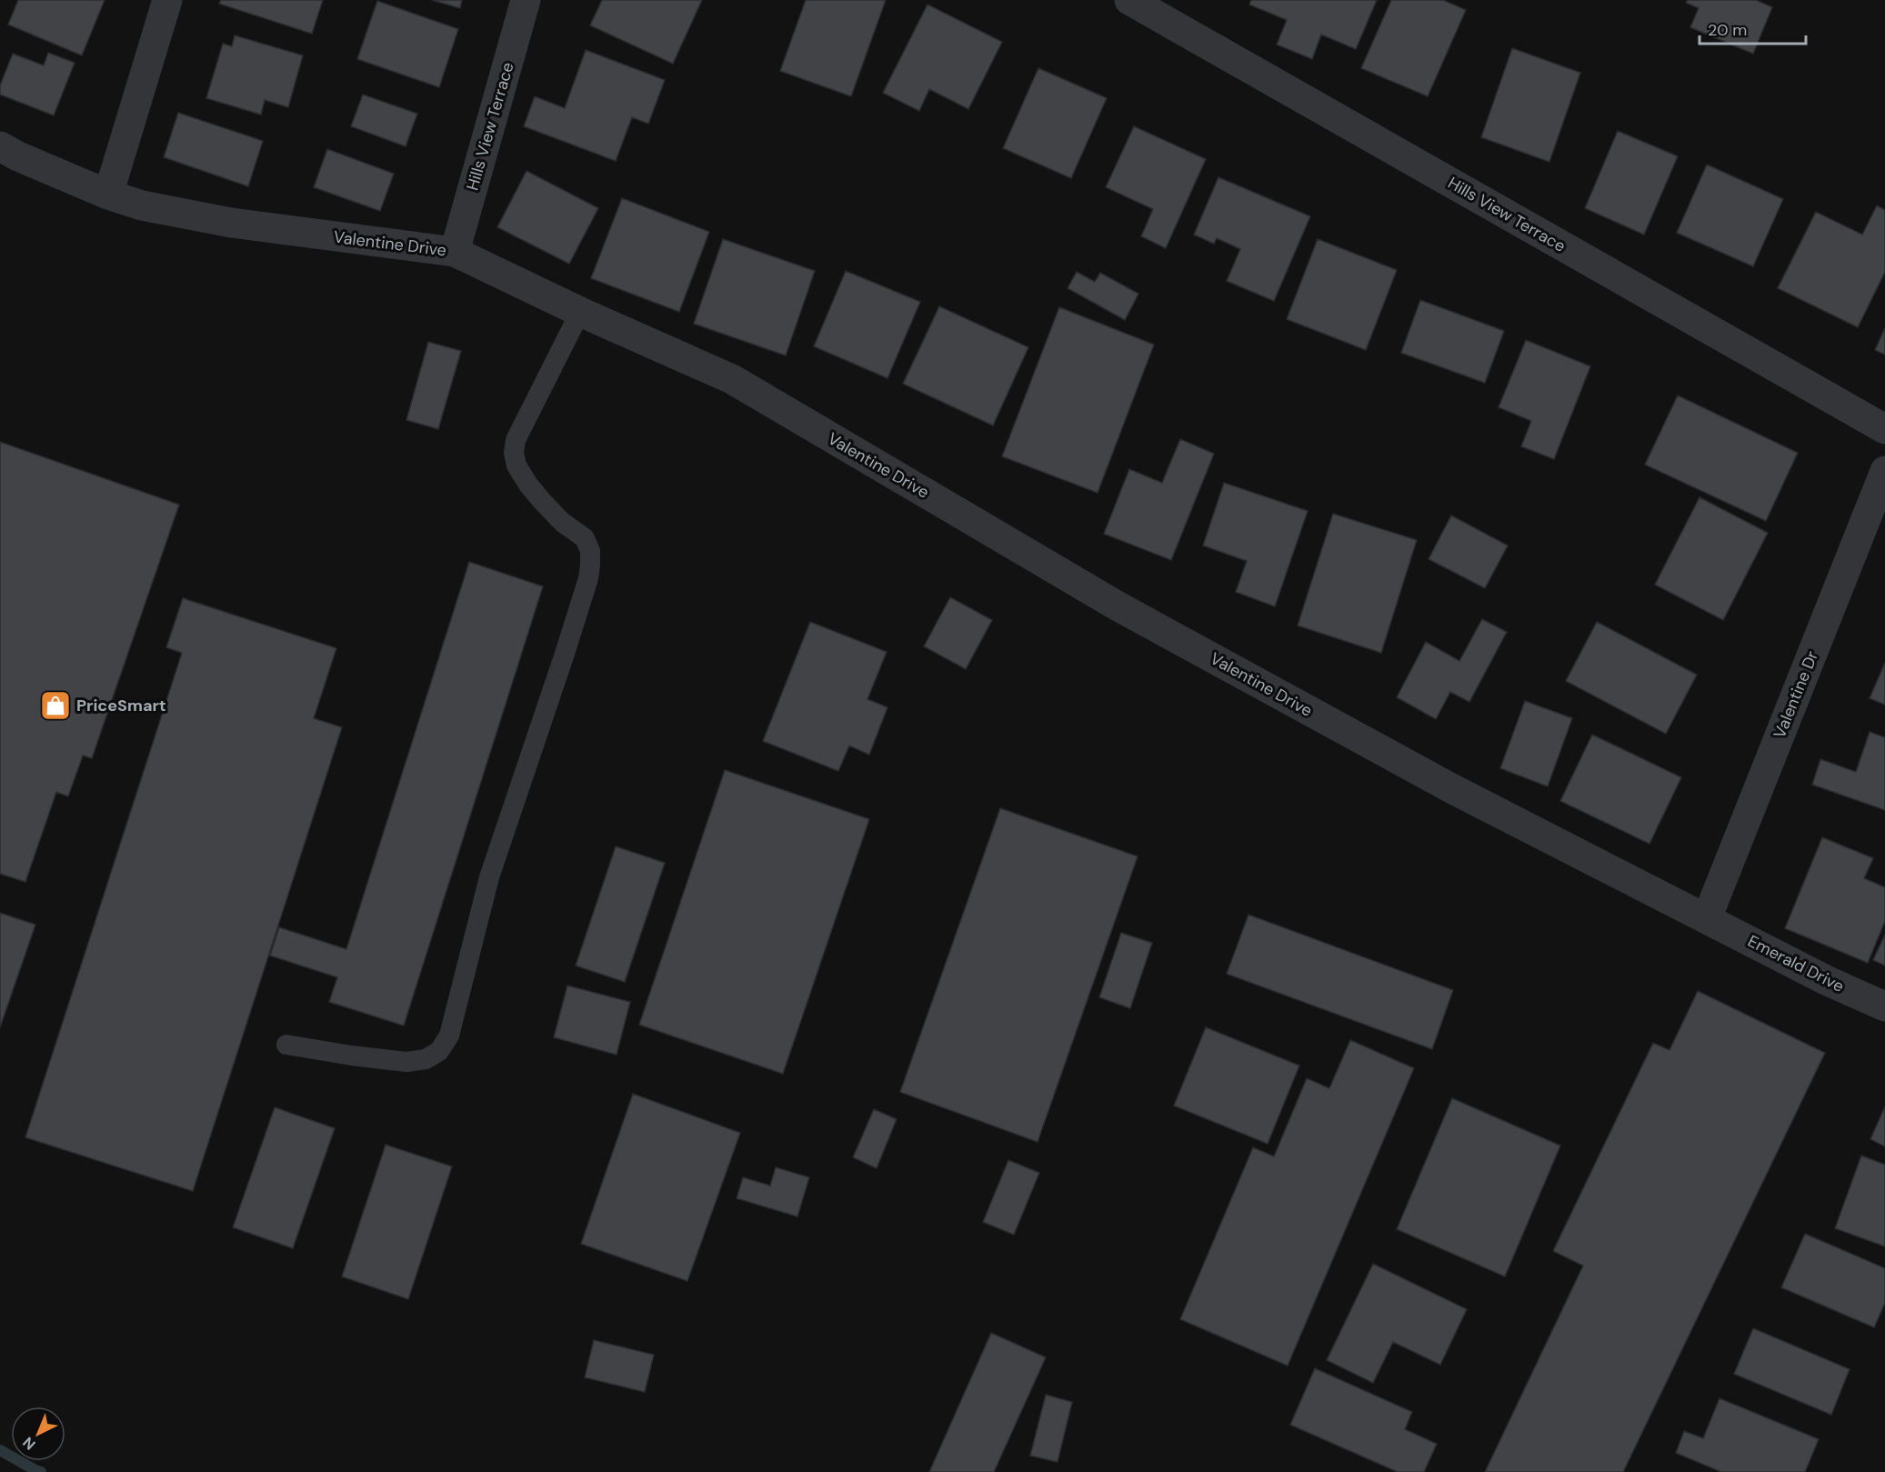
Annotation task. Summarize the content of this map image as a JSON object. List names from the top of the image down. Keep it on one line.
{"streets":{"street":["Hills View Terrace","Valentine Drive","Valentine Dr","Emerald Drive"]},"crossings":[["Hills View Terrace","Valentine Drive"],["Valentine Drive","Valentine Dr"],["Valentine Drive","Emerald Drive"],["Valentine Dr","Emerald Drive"]],"places":{"shop":["PriceSmart"]},"scale_bar":"20 m","north":"bottom left"}
